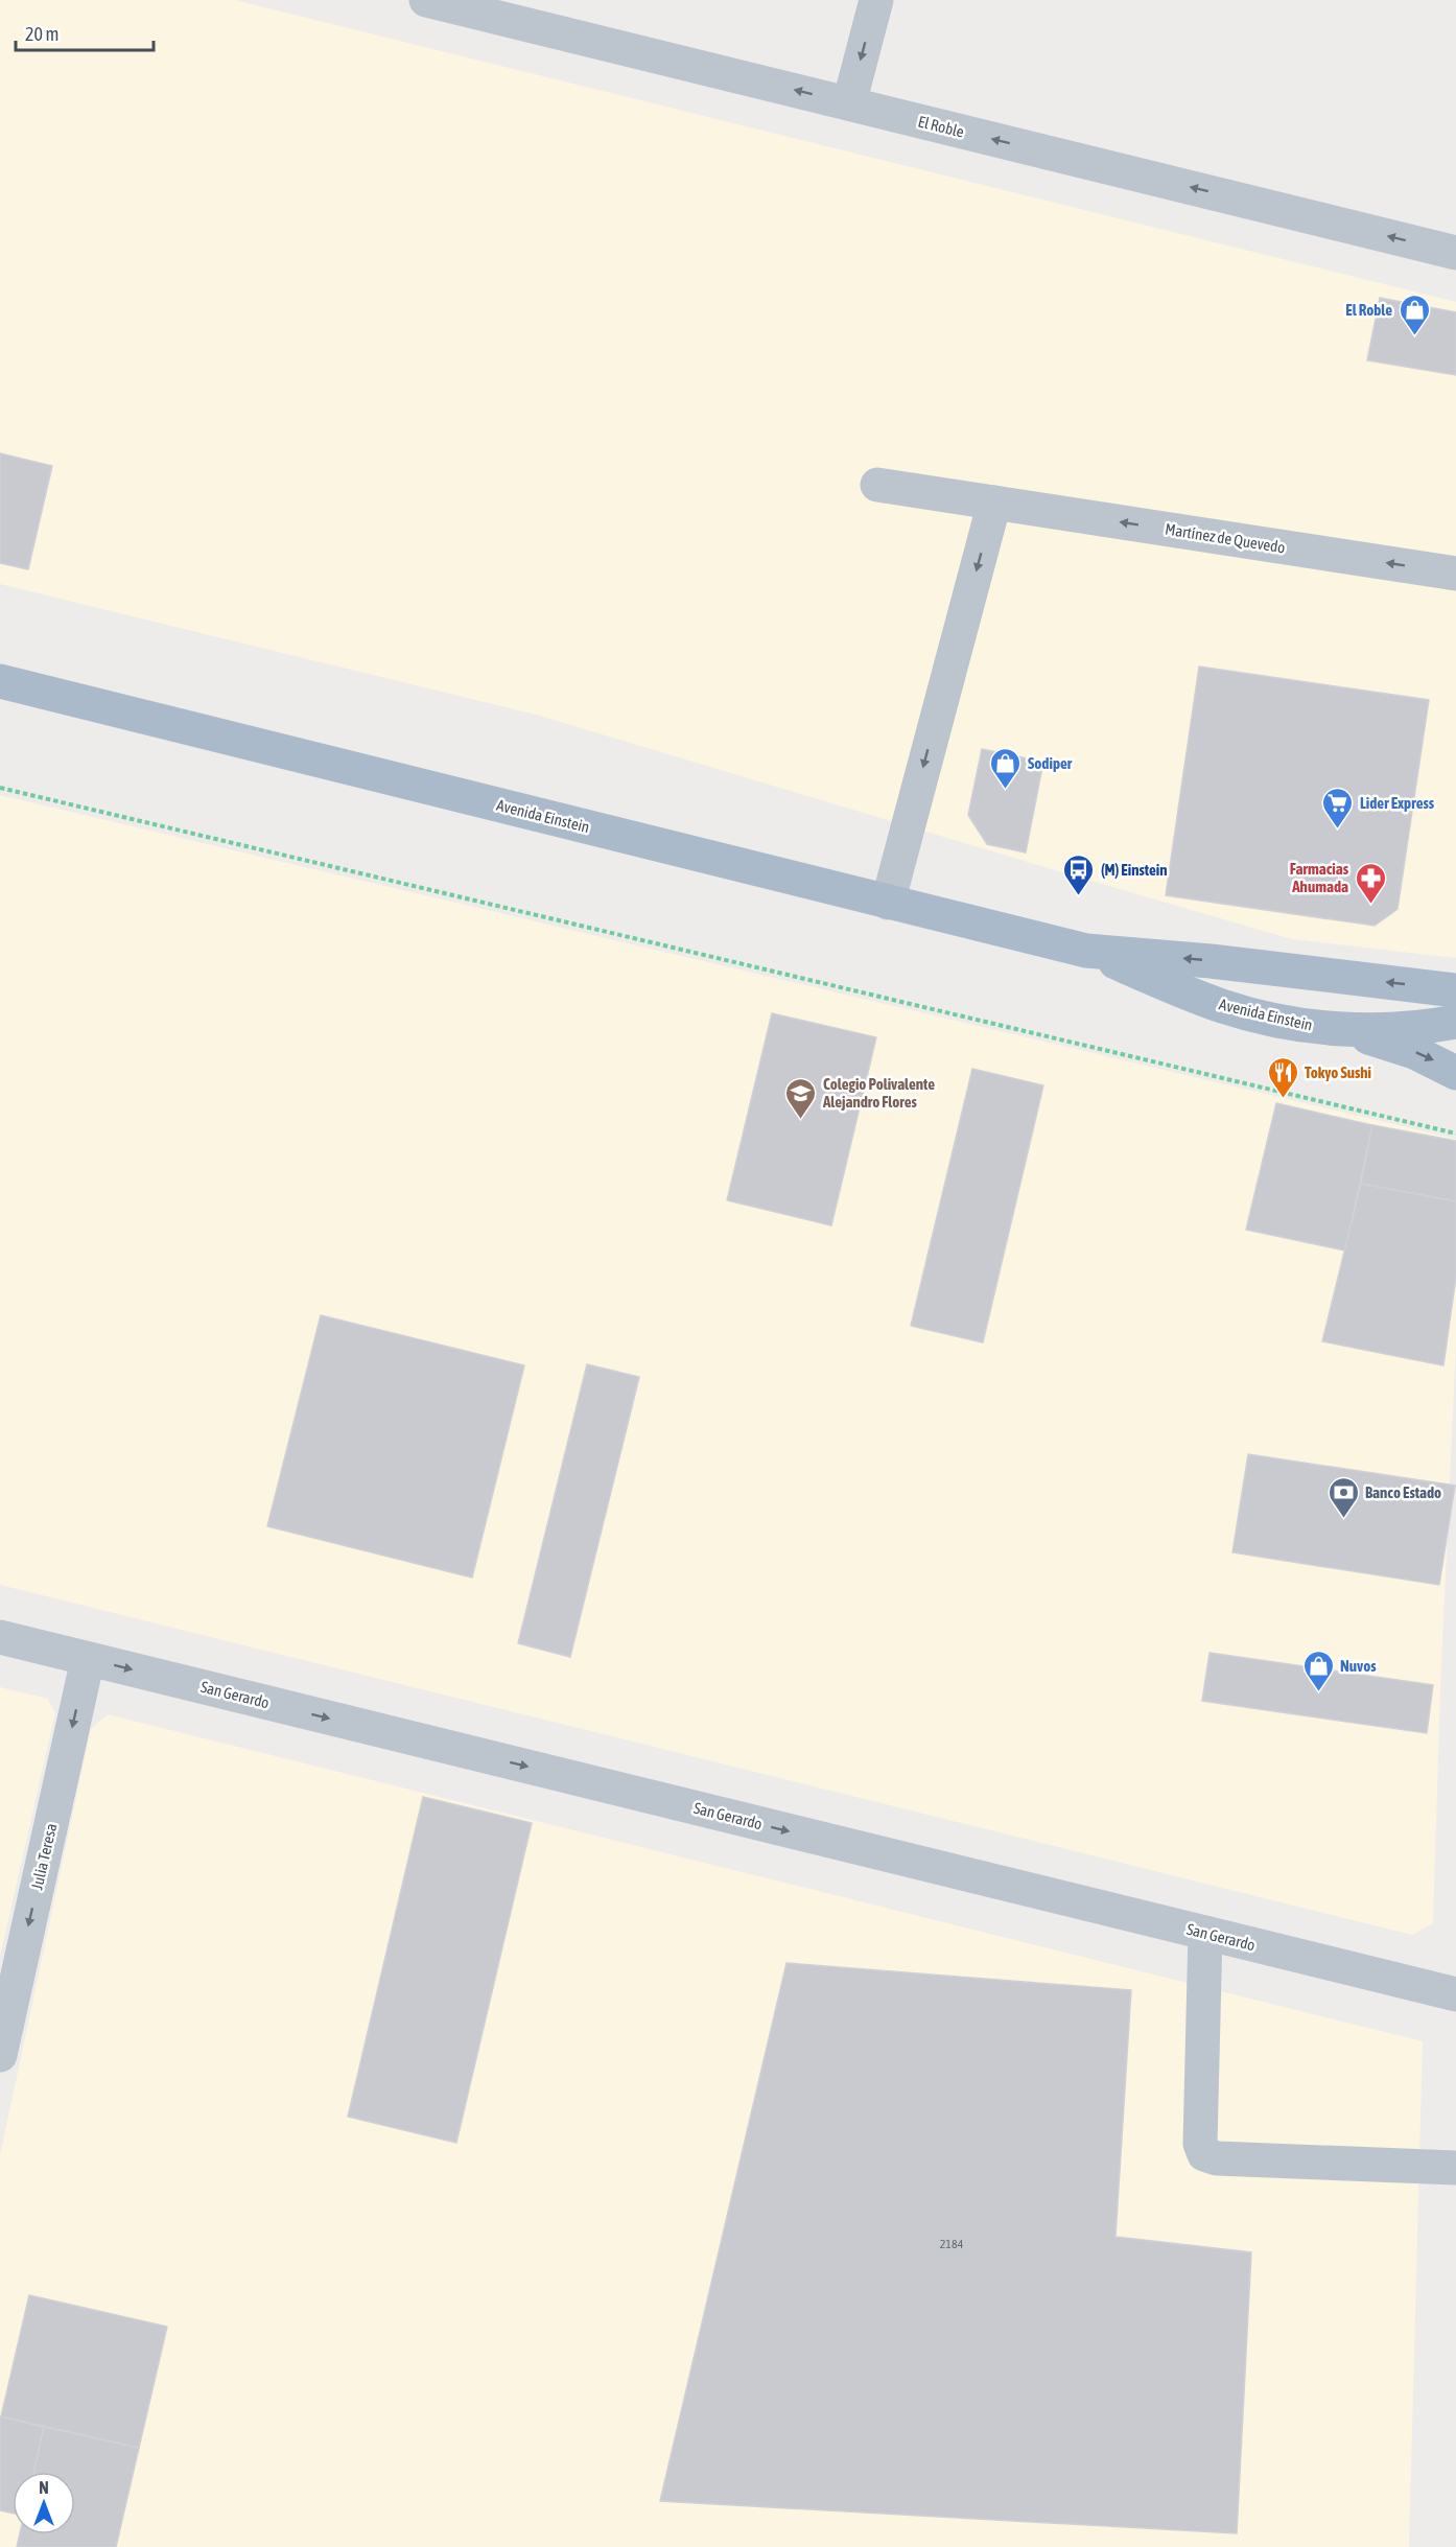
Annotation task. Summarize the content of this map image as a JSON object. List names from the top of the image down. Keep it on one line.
{"streets":{"main road":["Avenida Einstein"],"street":["El Roble","Martínez de Quevedo","San Gerardo","Julia Teresa"]},"crossings":[["San Gerardo","Julia Teresa"]],"one_way":["El Roble","Martínez de Quevedo","San Gerardo","Julia Teresa"],"places":{"shop":["El Roble","Sodiper","Nuvos"],"supermarket":["Lider Express"],"bus stop":["(M) Einstein"],"pharmacy":["Farmacias Ahumada"],"restaurant":["Tokyo Sushi"],"school or university":["Colegio Polivalente Alejandro Flores"],"bank":["Banco Estado"]},"house_numbers":["2184"],"scale_bar":"20 m","north":"top"}
